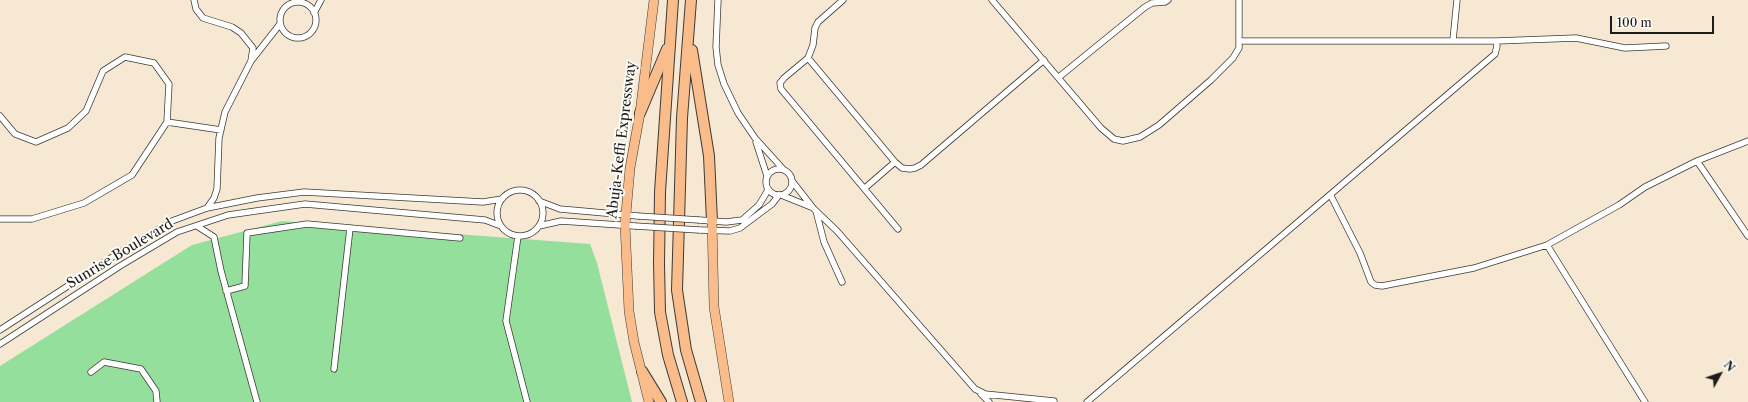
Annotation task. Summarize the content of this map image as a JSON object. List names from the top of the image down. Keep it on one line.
{"streets":{"highway":["Abuja-Keffi Expressway"],"street":["Sunrise Boulevard"]},"scale_bar":"100 m","north":"top right"}
